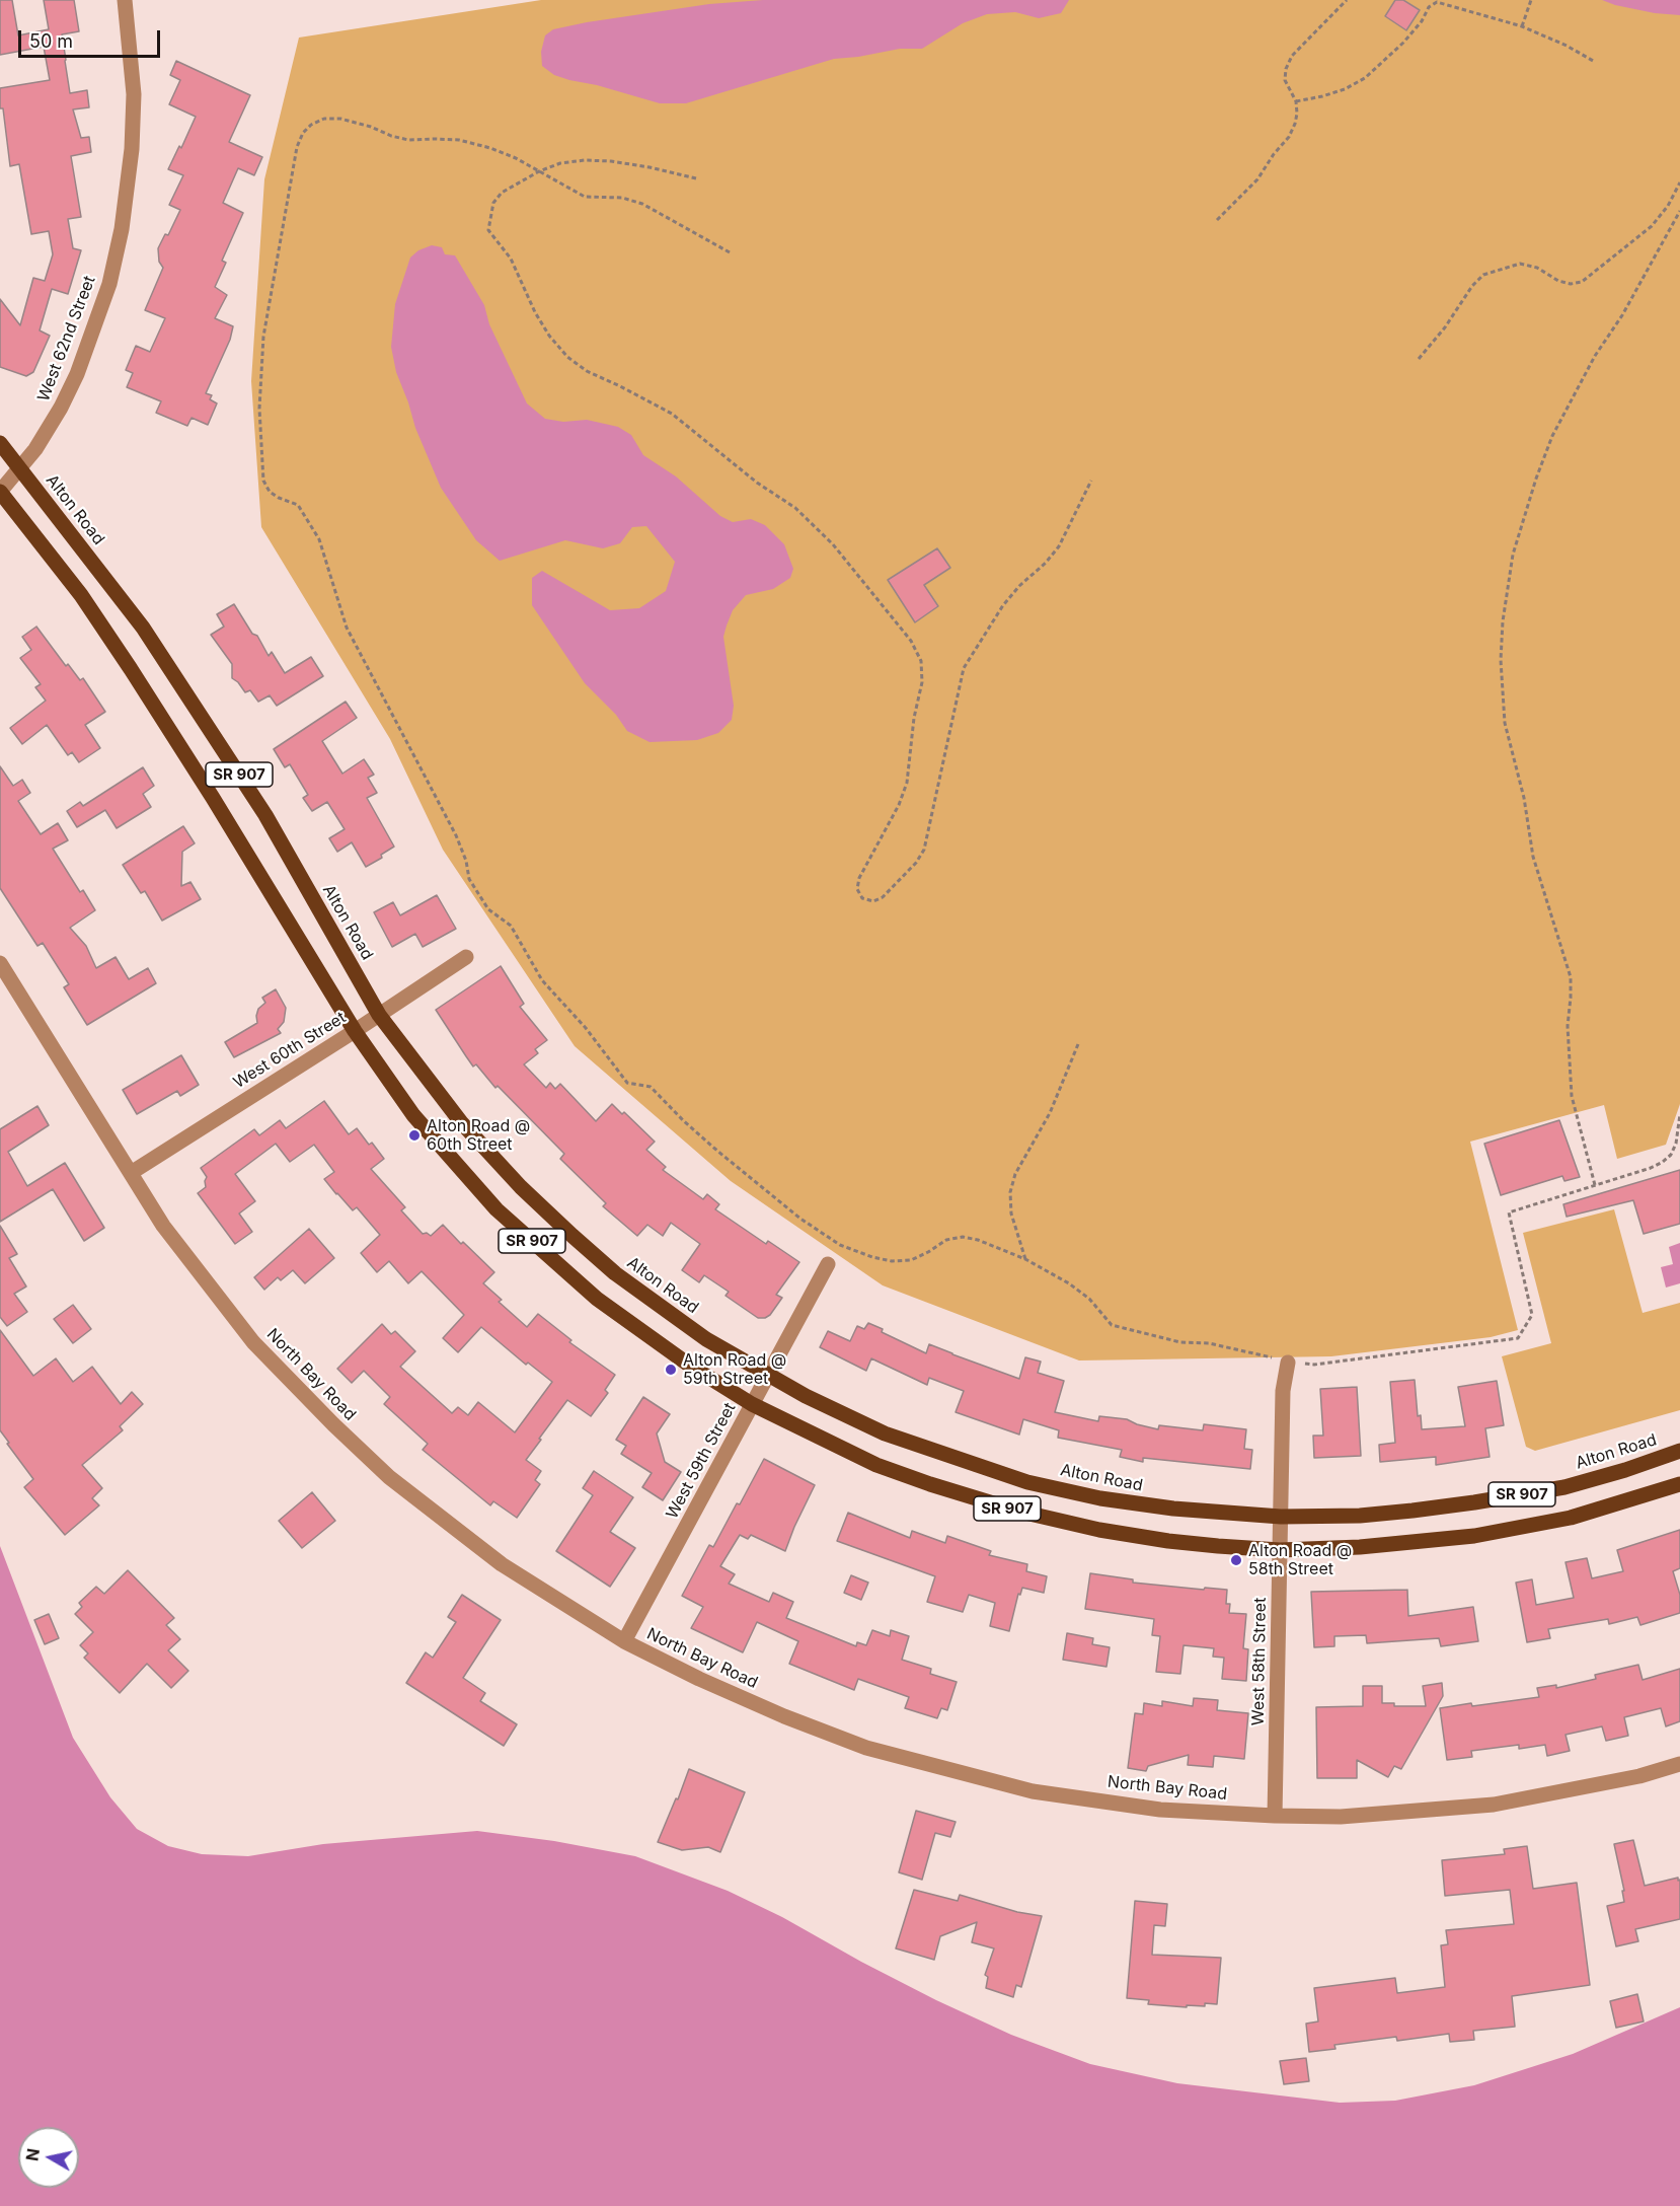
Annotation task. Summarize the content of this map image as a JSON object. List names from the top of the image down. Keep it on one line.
{"streets":{"main road":["Alton Road","SR 907"],"street":["West 62nd Street","West 60th Street","North Bay Road","West 59th Street","West 58th Street"]},"crossings":[["West 62nd Street","Alton Road"],["West 62nd Street","SR 907"],["Alton Road","West 60th Street"],["Alton Road","West 59th Street"],["Alton Road","West 58th Street"],["SR 907","West 60th Street"],["SR 907","West 59th Street"],["SR 907","West 58th Street"],["West 60th Street","North Bay Road"],["North Bay Road","West 59th Street"],["North Bay Road","West 58th Street"]],"places":["Alton Road @ 60th Street","Alton Road @ 59th Street","Alton Road @ 58th Street"],"scale_bar":"50 m","north":"left"}
